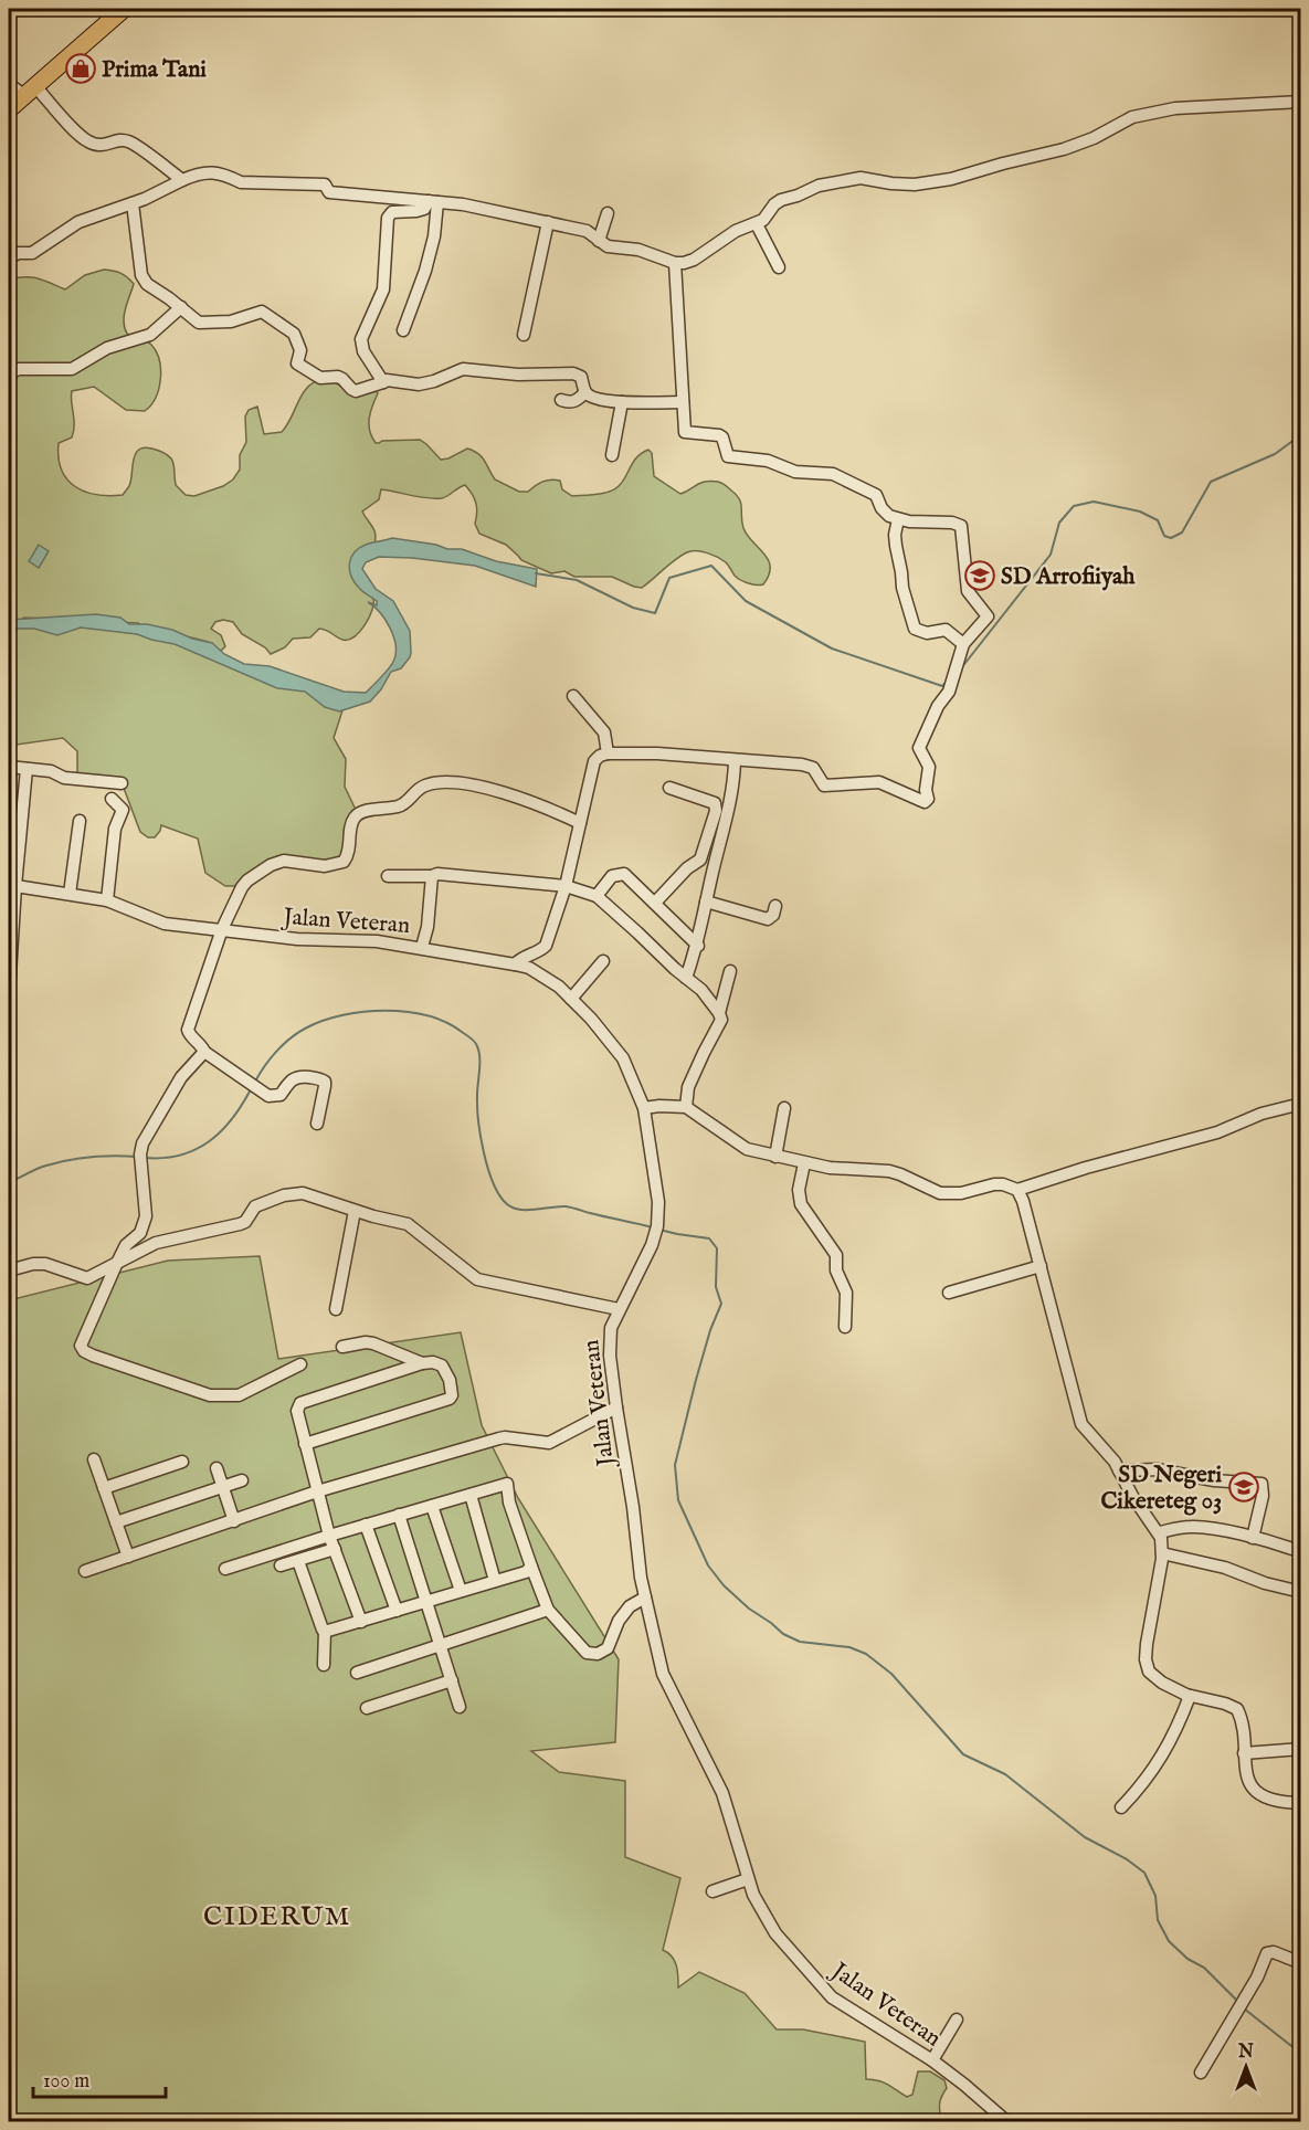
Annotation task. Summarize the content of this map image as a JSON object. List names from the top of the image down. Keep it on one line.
{"streets":{"street":["Jalan Veteran"]},"districts":["CIDERUM"],"places":{"shop":["Prima Tani"],"school or university":["SD Arrofiiyah","SD Negeri Cikereteg 03"]},"scale_bar":"100 m","north":"top"}
